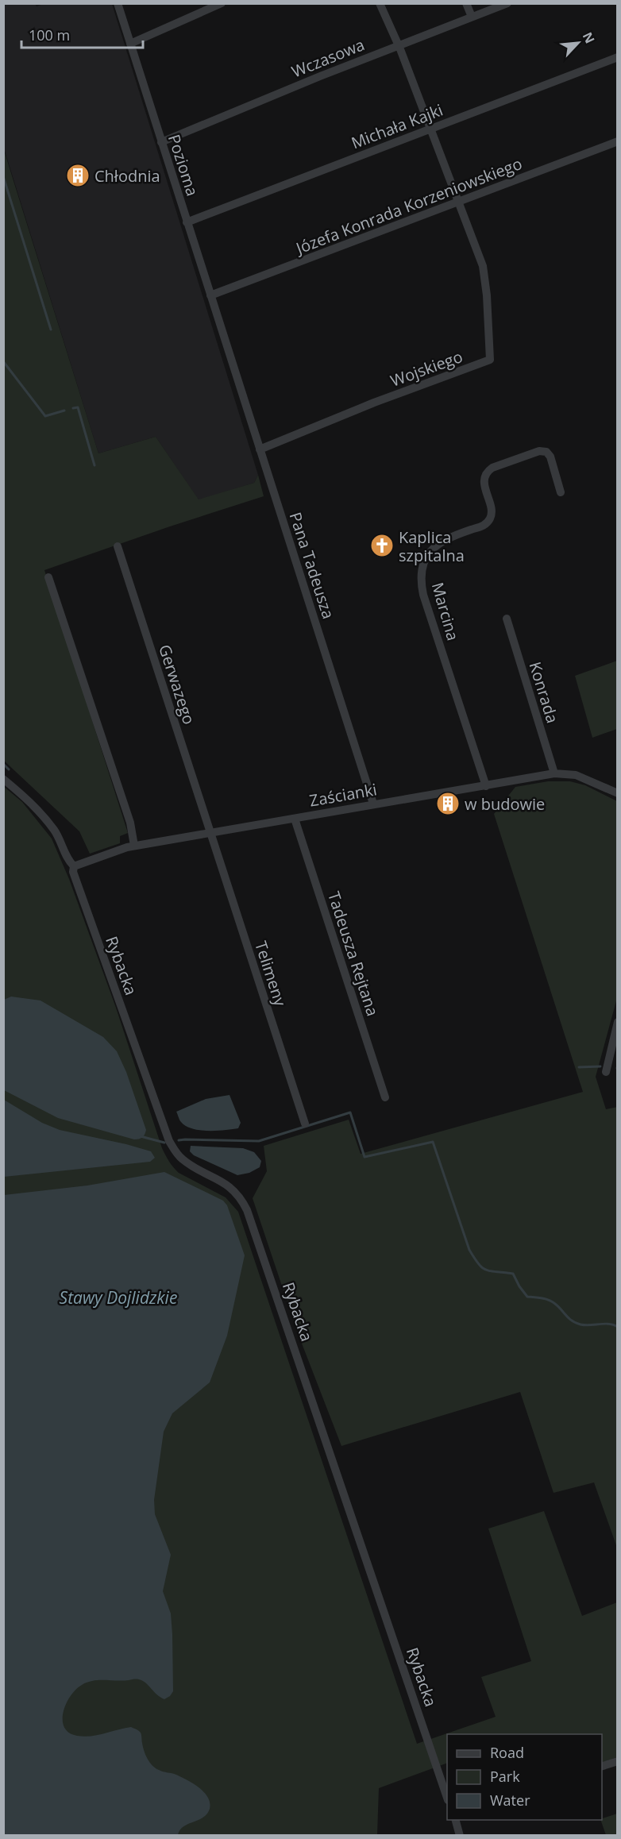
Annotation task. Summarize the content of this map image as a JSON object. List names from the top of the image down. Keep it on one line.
{"streets":{"street":["Wczasowa","Michała Kajki","Pozioma","Józefa Konrada Korzeniowskiego","Wojskiego","Pana Tadeusza","Marcina","Gerwazego","Konrada","Zaścianki","Tadeusza Rejtana","Rybacka","Telimeny"]},"crossings":[["Wczasowa","Pozioma"],["Michała Kajki","Pozioma"],["Pozioma","Józefa Konrada Korzeniowskiego"],["Pozioma","Pana Tadeusza"],["Józefa Konrada Korzeniowskiego","Wojskiego"],["Wojskiego","Pana Tadeusza"],["Pana Tadeusza","Zaścianki"],["Marcina","Zaścianki"],["Gerwazego","Zaścianki"],["Gerwazego","Telimeny"],["Konrada","Zaścianki"],["Zaścianki","Tadeusza Rejtana"],["Zaścianki","Rybacka"],["Zaścianki","Telimeny"]],"water":["Stawy Dojlidzkie"],"places":{"building":["Chłodnia","w budowie"],"church":["Kaplica szpitalna"]},"legend":["Road","Park","Water"],"scale_bar":"100 m","north":"top right"}
